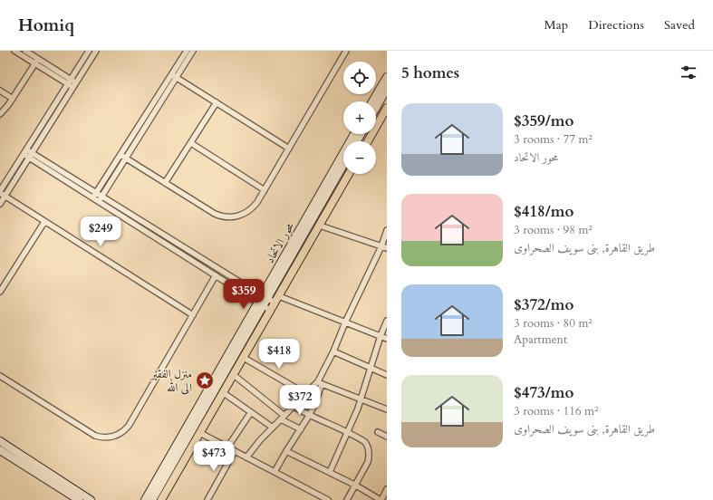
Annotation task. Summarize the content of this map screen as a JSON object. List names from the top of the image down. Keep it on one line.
{"streets":{"street":["محور الاتحاد"]},"places":{"place":["منزل الفقير الى الله"]},"page":{"header":"Homiq","nav":["Map","Directions","Saved"],"heading":"5 homes","map_buttons":["+","−"],"list":[{"name":"$359/mo","note":"3 rooms · 77 m² · محور الاتحاد"},{"name":"$418/mo","note":"3 rooms · 98 m² · طريق القاهرة, بنى سويف الصحراوى"},{"name":"$372/mo","note":"3 rooms · 80 m² · Apartment"},{"name":"$473/mo","note":"3 rooms · 116 m² · طريق القاهرة, بنى سويف الصحراوى"}],"price":["$249","$359","$418","$372","$473"]}}
